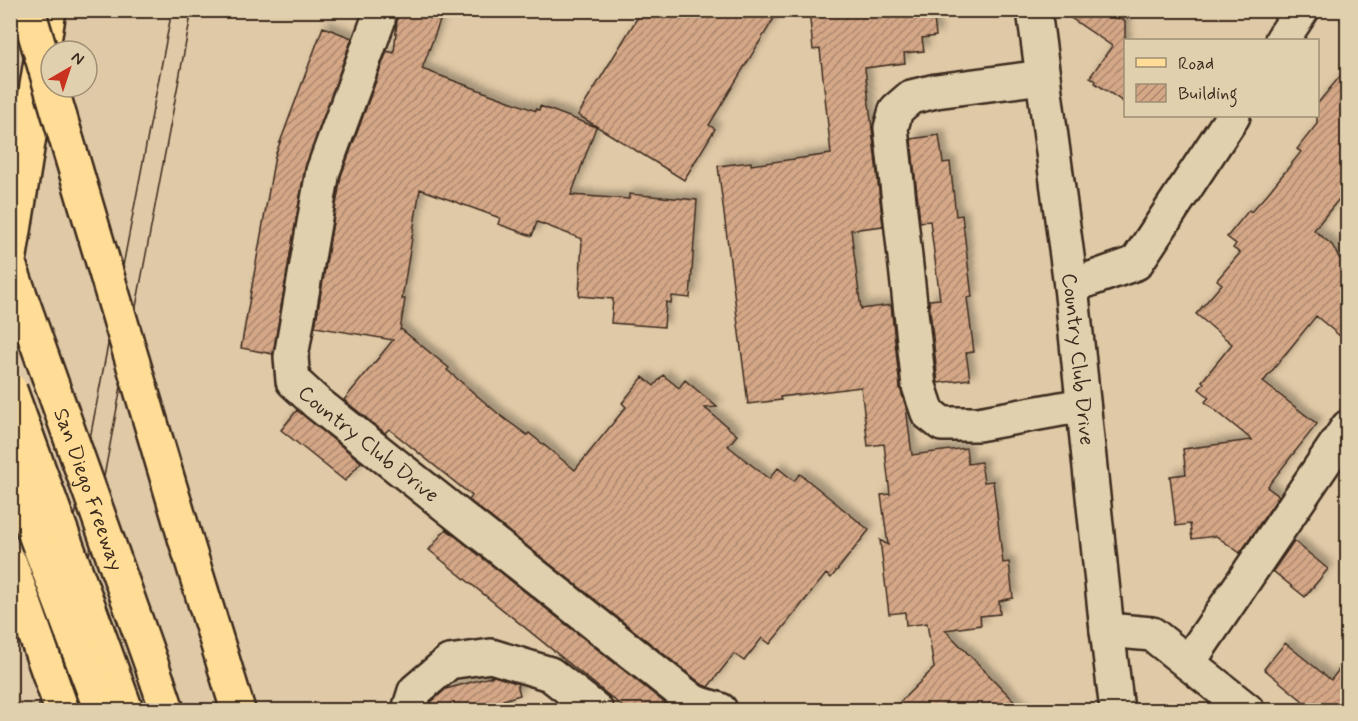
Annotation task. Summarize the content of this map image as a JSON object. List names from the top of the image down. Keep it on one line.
{"streets":{"main road":["San Diego Freeway"],"street":["Country Club Drive"]},"legend":["Road","Building"],"north":"top right"}
